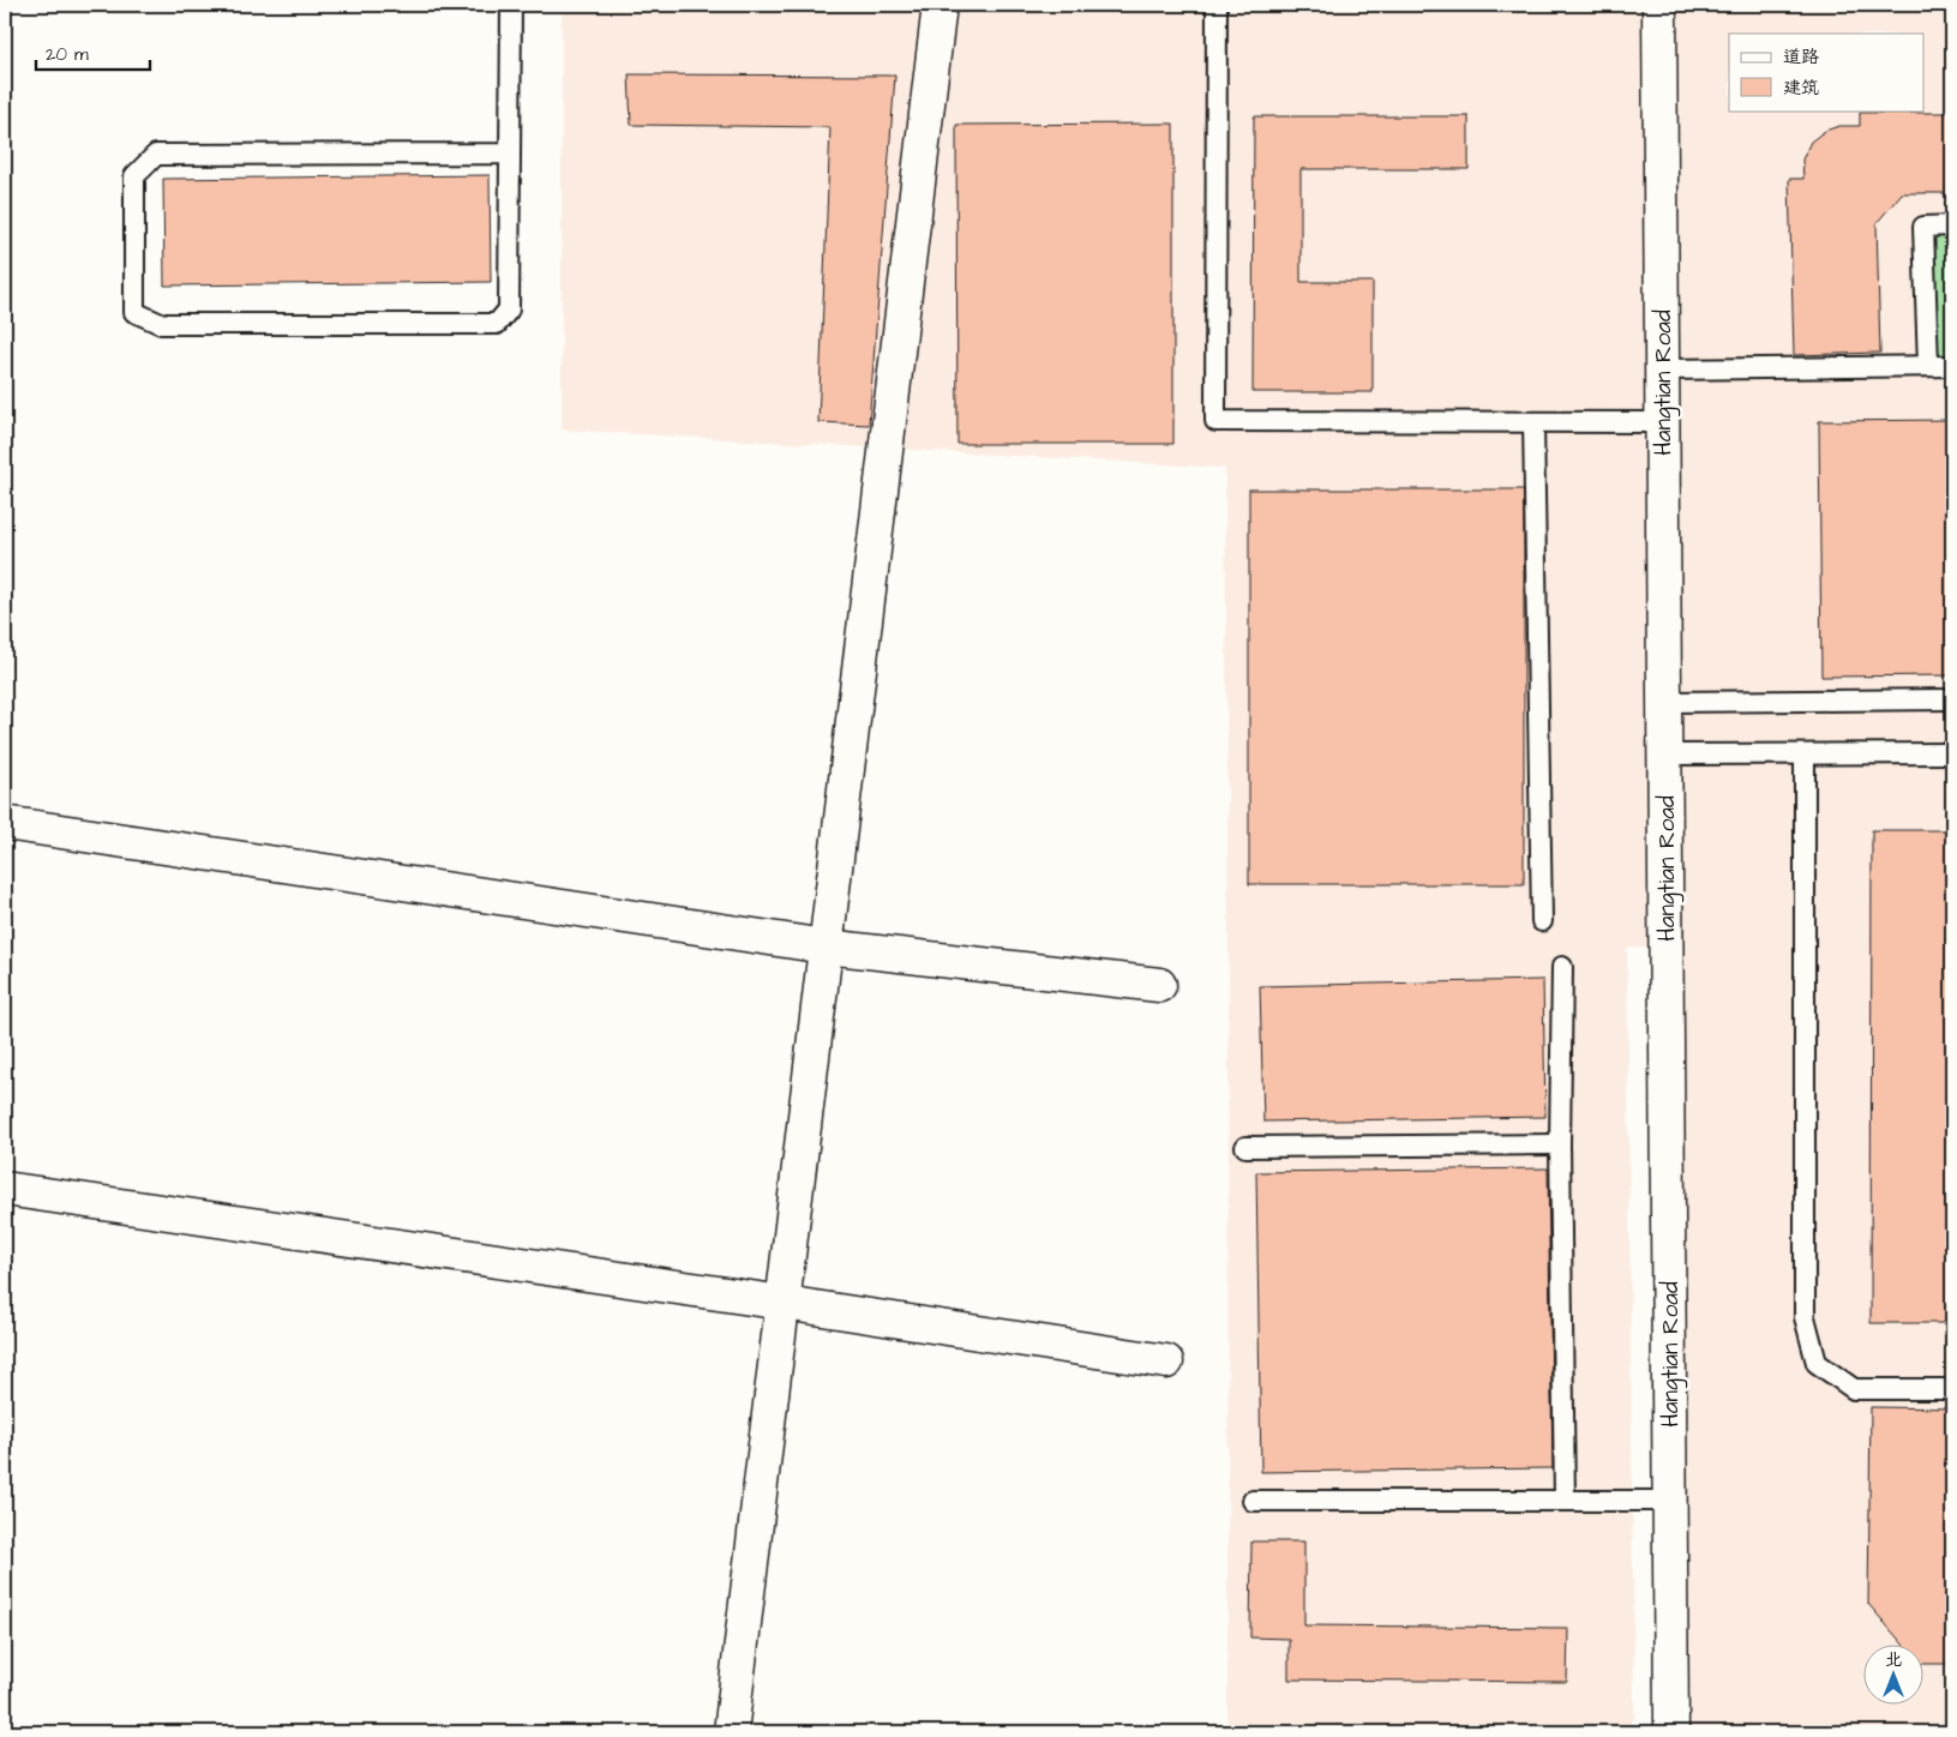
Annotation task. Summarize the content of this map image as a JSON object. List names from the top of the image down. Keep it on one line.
{"streets":{"street":["Hangtian Road"]},"legend":["道路","建筑"],"scale_bar":"20 m","north":"top"}
